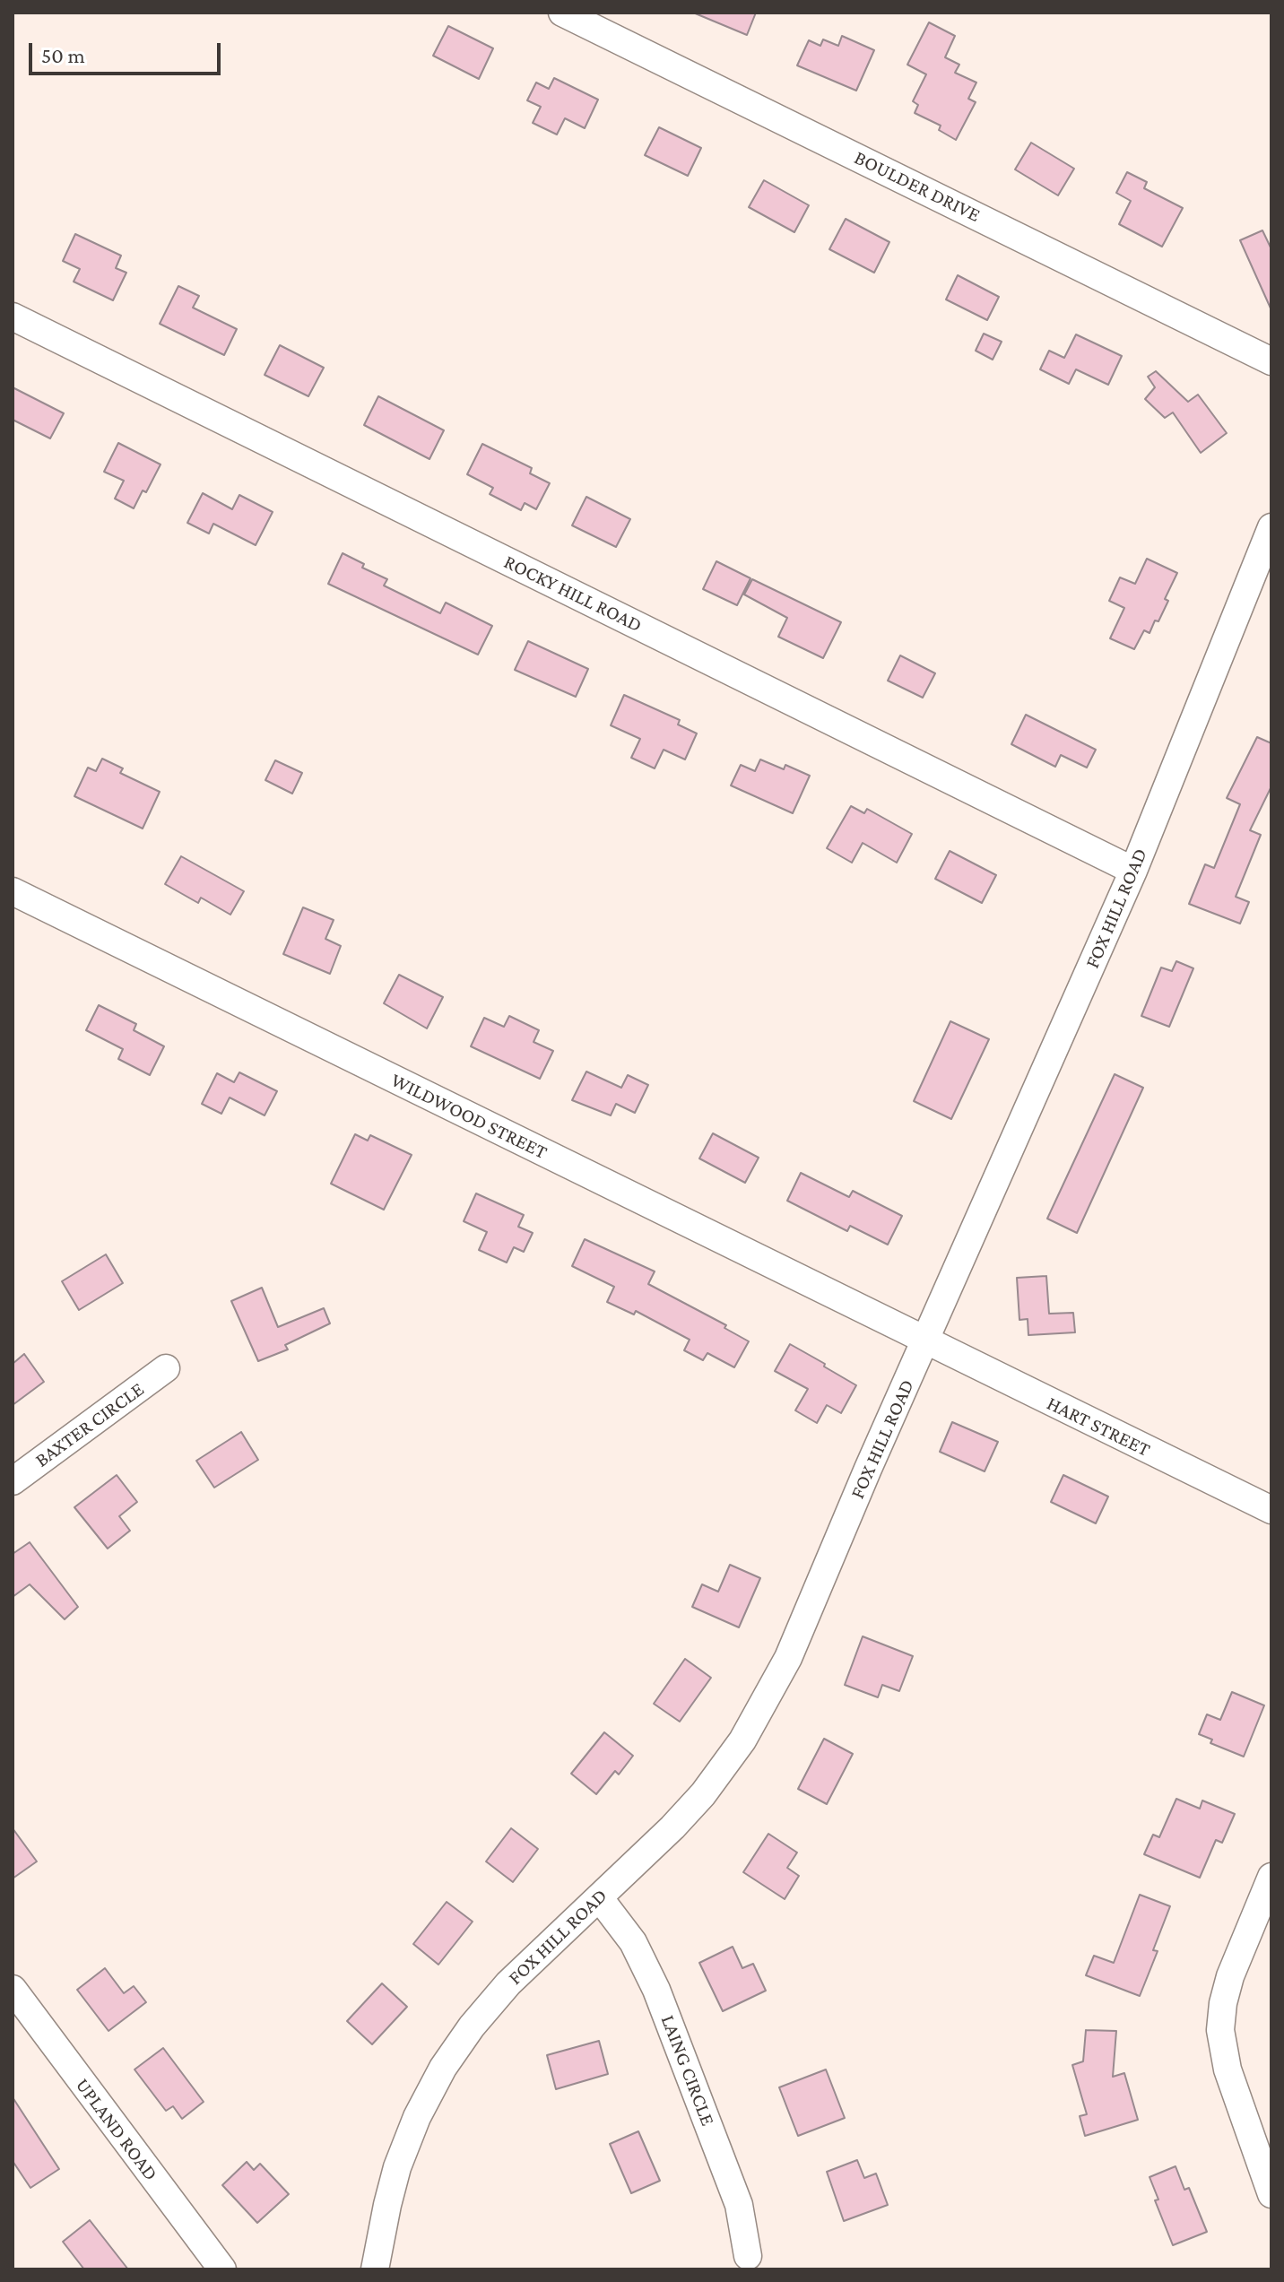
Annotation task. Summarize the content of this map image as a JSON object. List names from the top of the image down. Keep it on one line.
{"streets":{"street":["BOULDER DRIVE","ROCKY HILL ROAD","FOX HILL ROAD","WILDWOOD STREET","BAXTER CIRCLE","HART STREET","LAING CIRCLE","UPLAND ROAD"]},"crossings":[["ROCKY HILL ROAD","FOX HILL ROAD"],["FOX HILL ROAD","WILDWOOD STREET"],["FOX HILL ROAD","HART STREET"],["FOX HILL ROAD","LAING CIRCLE"],["WILDWOOD STREET","HART STREET"]],"scale_bar":"50 m"}
